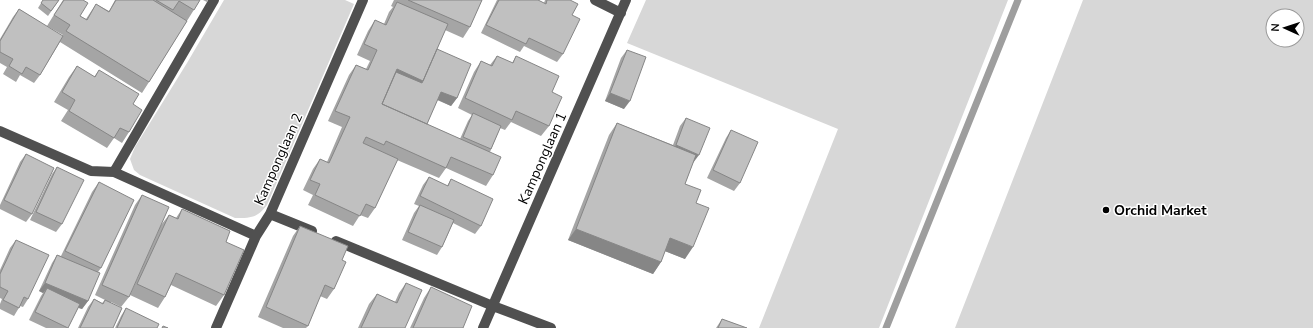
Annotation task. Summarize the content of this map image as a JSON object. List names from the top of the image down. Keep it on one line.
{"streets":{"street":["Kamponglaan 1","Kamponglaan 2"]},"places":["Orchid Market"],"north":"left"}
